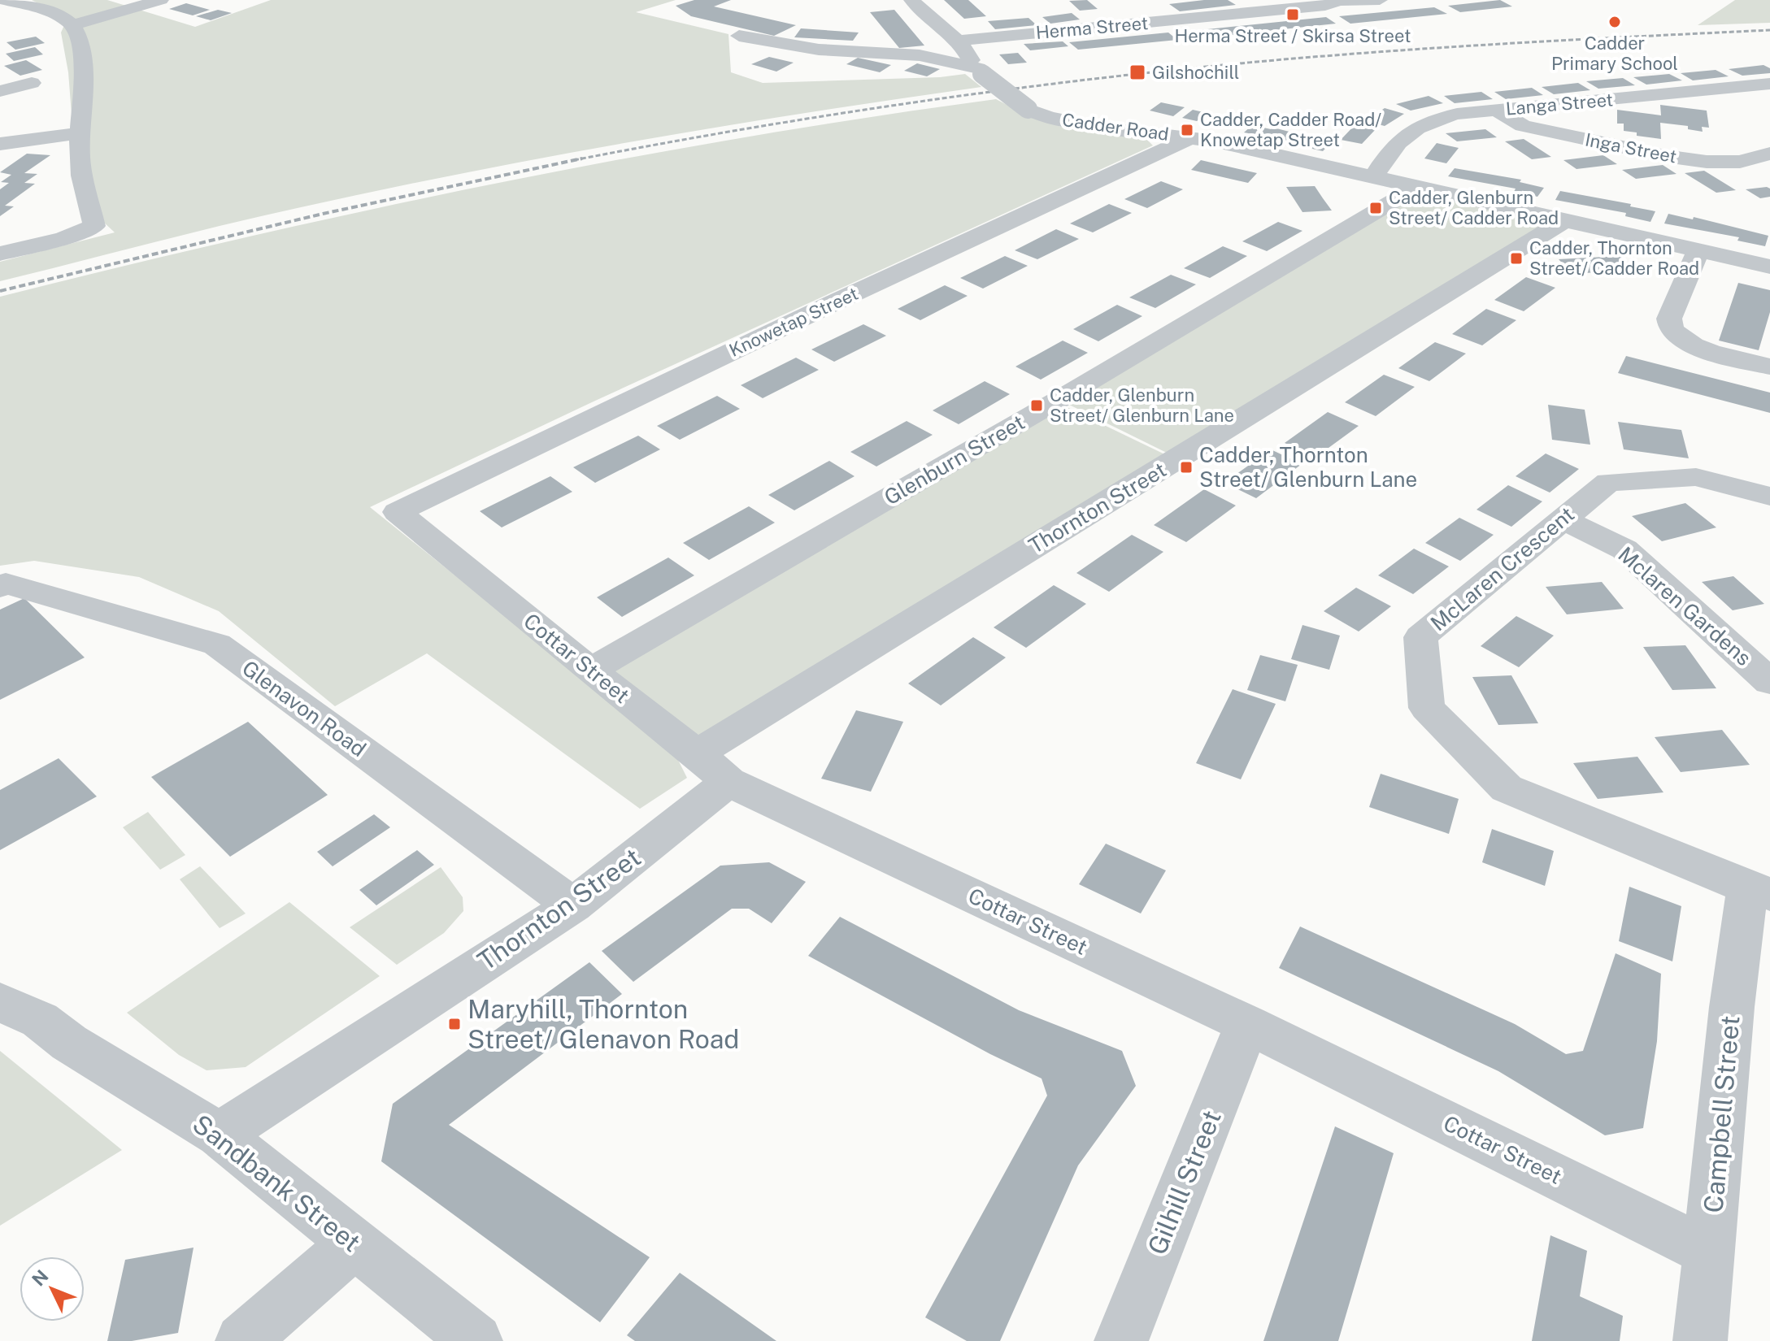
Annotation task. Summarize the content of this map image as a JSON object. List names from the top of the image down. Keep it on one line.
{"streets":{"street":["Herma Street","Langa Street","Cadder Road","Inga Street","Knowetap Street","Glenburn Street","Thornton Street","McLaren Crescent","Mclaren Gardens","Cottar Street","Glenavon Road","Campbell Street","Gilhill Street","Sandbank Street"]},"crossings":[["Langa Street","Cadder Road"],["Langa Street","Inga Street"],["Cadder Road","Knowetap Street"],["Cadder Road","Glenburn Street"],["Cadder Road","Thornton Street"],["Knowetap Street","Cottar Street"],["Glenburn Street","Cottar Street"],["Thornton Street","Cottar Street"],["Thornton Street","Glenavon Road"],["Thornton Street","Sandbank Street"],["McLaren Crescent","Mclaren Gardens"],["McLaren Crescent","Campbell Street"],["Cottar Street","Campbell Street"],["Cottar Street","Gilhill Street"]],"places":{"transit":["Herma Street / Skirsa Street","Gilshochill","Cadder, Cadder Road/ Knowetap Street","Cadder, Glenburn Street/ Cadder Road","Cadder, Thornton Street/ Cadder Road","Cadder, Glenburn Street/ Glenburn Lane","Cadder, Thornton Street/ Glenburn Lane","Maryhill, Thornton Street/ Glenavon Road"],"other":["Cadder Primary School"]},"north":"top left"}
